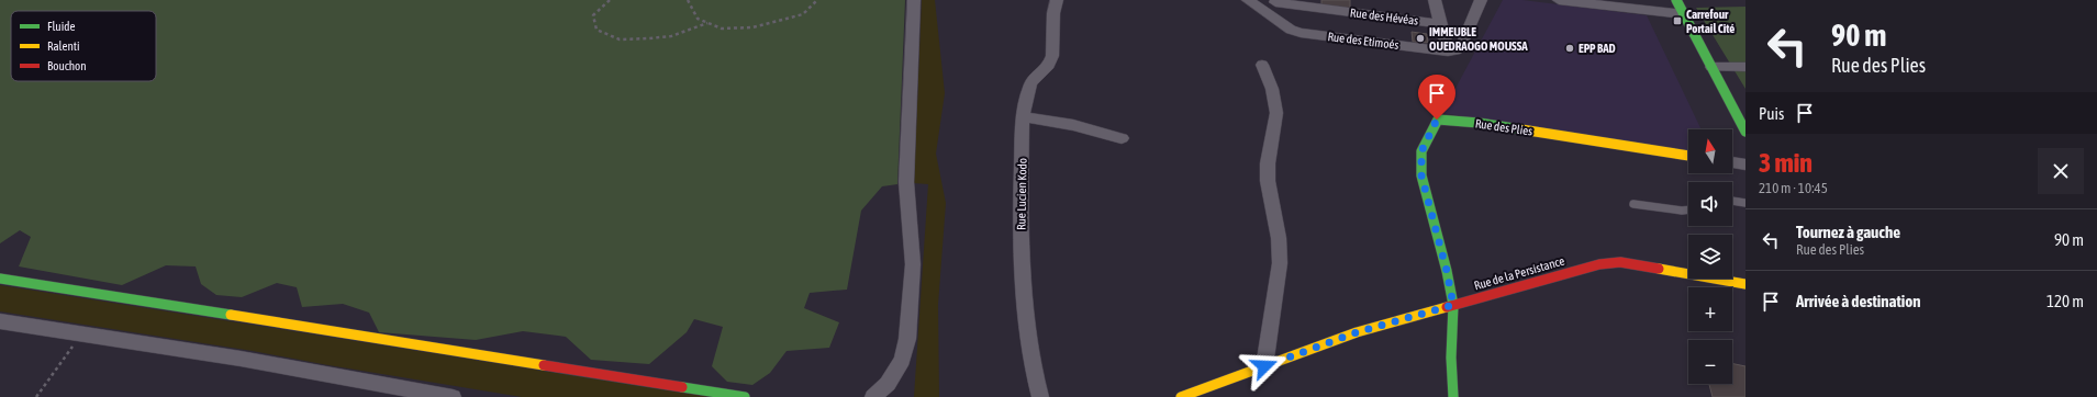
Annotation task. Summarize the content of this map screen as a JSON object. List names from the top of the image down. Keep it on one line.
{"streets":{"street":["Rue des Hévéas","Rue des Etimoés","Rue des Plies","Rue Lucien Kodo","Rue de la Persistance"]},"crossings":[["Rue des Plies","Rue de la Persistance"]],"places":{"transit":["Carrefour Portail Cité"],"other":["IMMEUBLE OUEDRAOGO MOUSSA","EPP BAD"]},"legend":["Fluide","Ralenti","Bouchon"],"north":"top","page":{"turn":["90 m","Rue des Plies"],"then":"Puis","map_buttons":["+","−"],"heading":["3 min","210 m · 10:45"],"list":[{"name":"Tournez à gauche","note":"Rue des Plies","value":"90 m"},{"name":"Arrivée à destination","value":"120 m"}]}}
